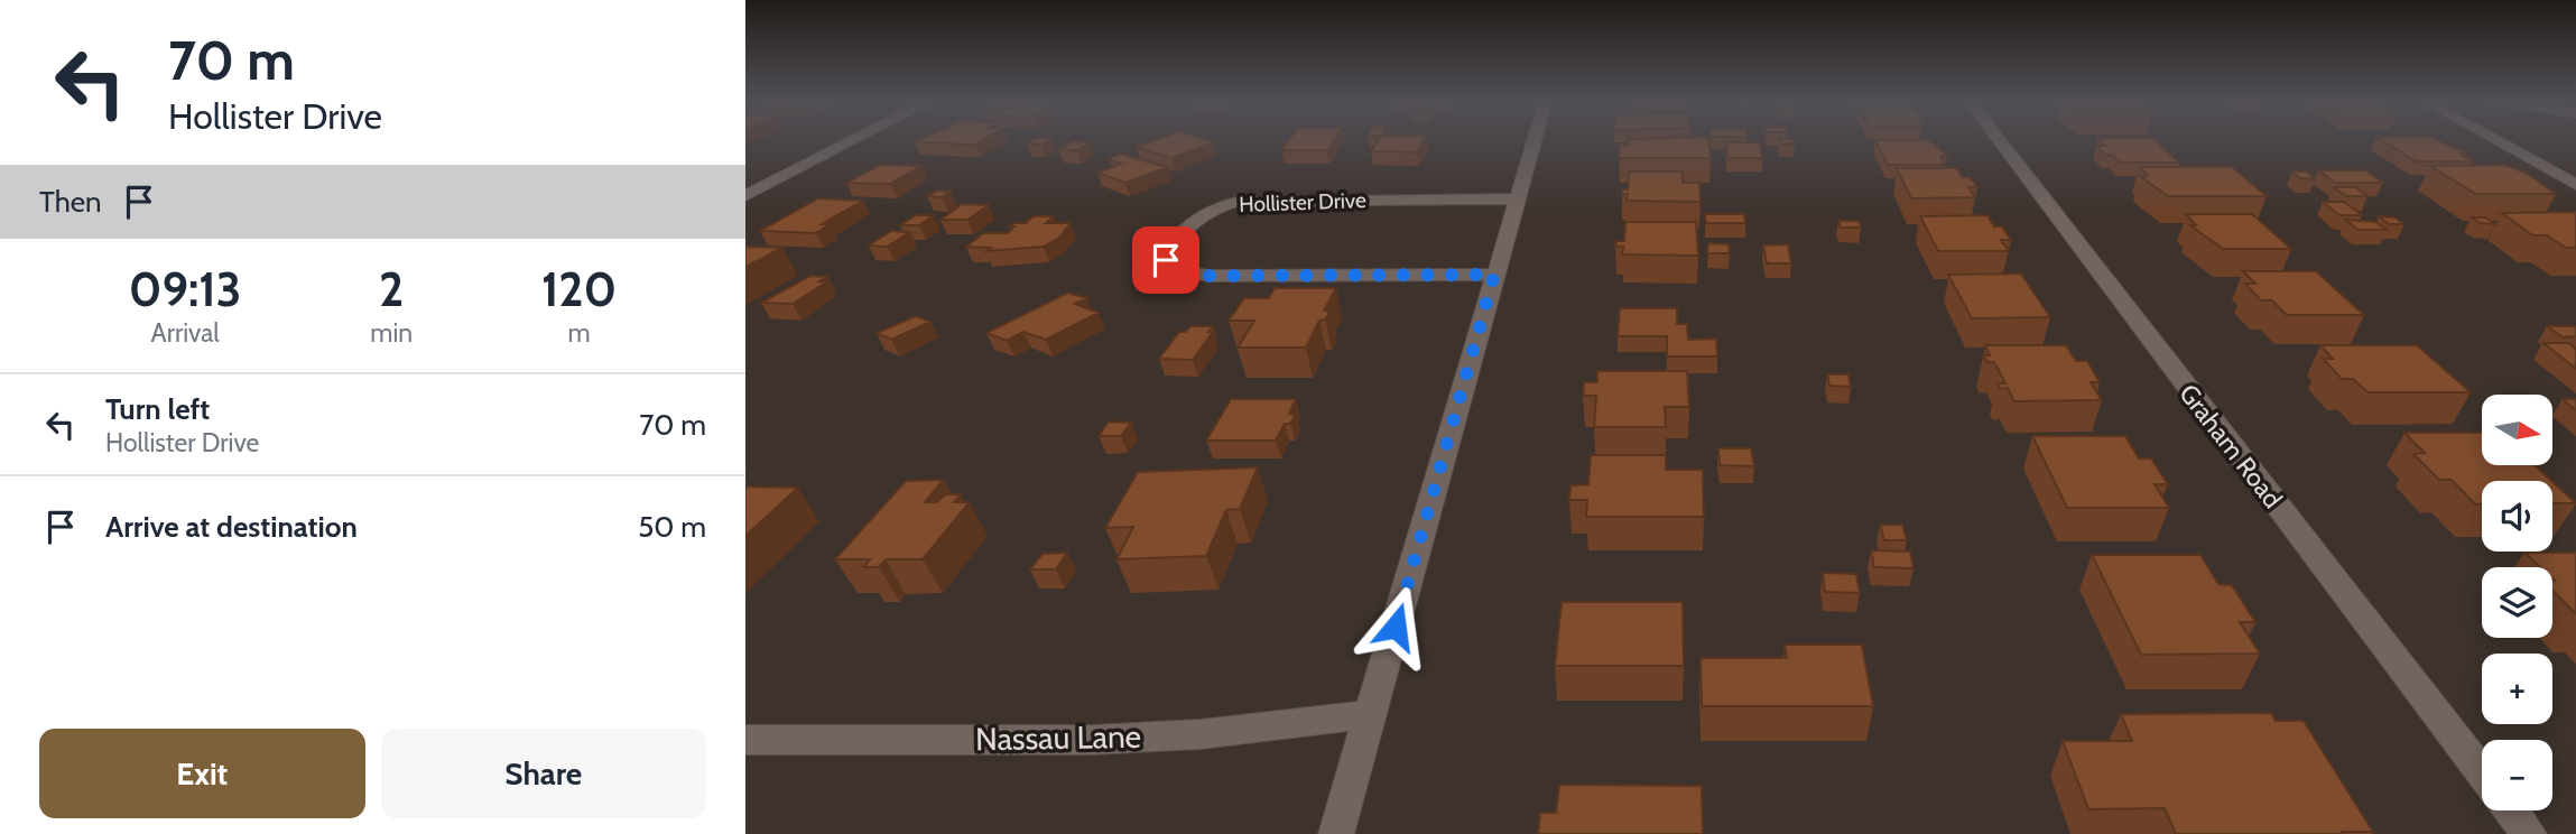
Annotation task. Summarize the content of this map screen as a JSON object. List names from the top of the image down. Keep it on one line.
{"streets":{"street":["Hollister Drive","Graham Road","Nassau Lane"]},"north":"right","page":{"turn":["70 m","Hollister Drive"],"then":"Then","eta":["09:13","Arrival","2","min","120","m"],"list":[{"name":"Turn left","note":"Hollister Drive","value":"70 m"},{"name":"Arrive at destination","value":"50 m"}],"map_buttons":["+","−"],"buttons":["Exit","Share"]}}
